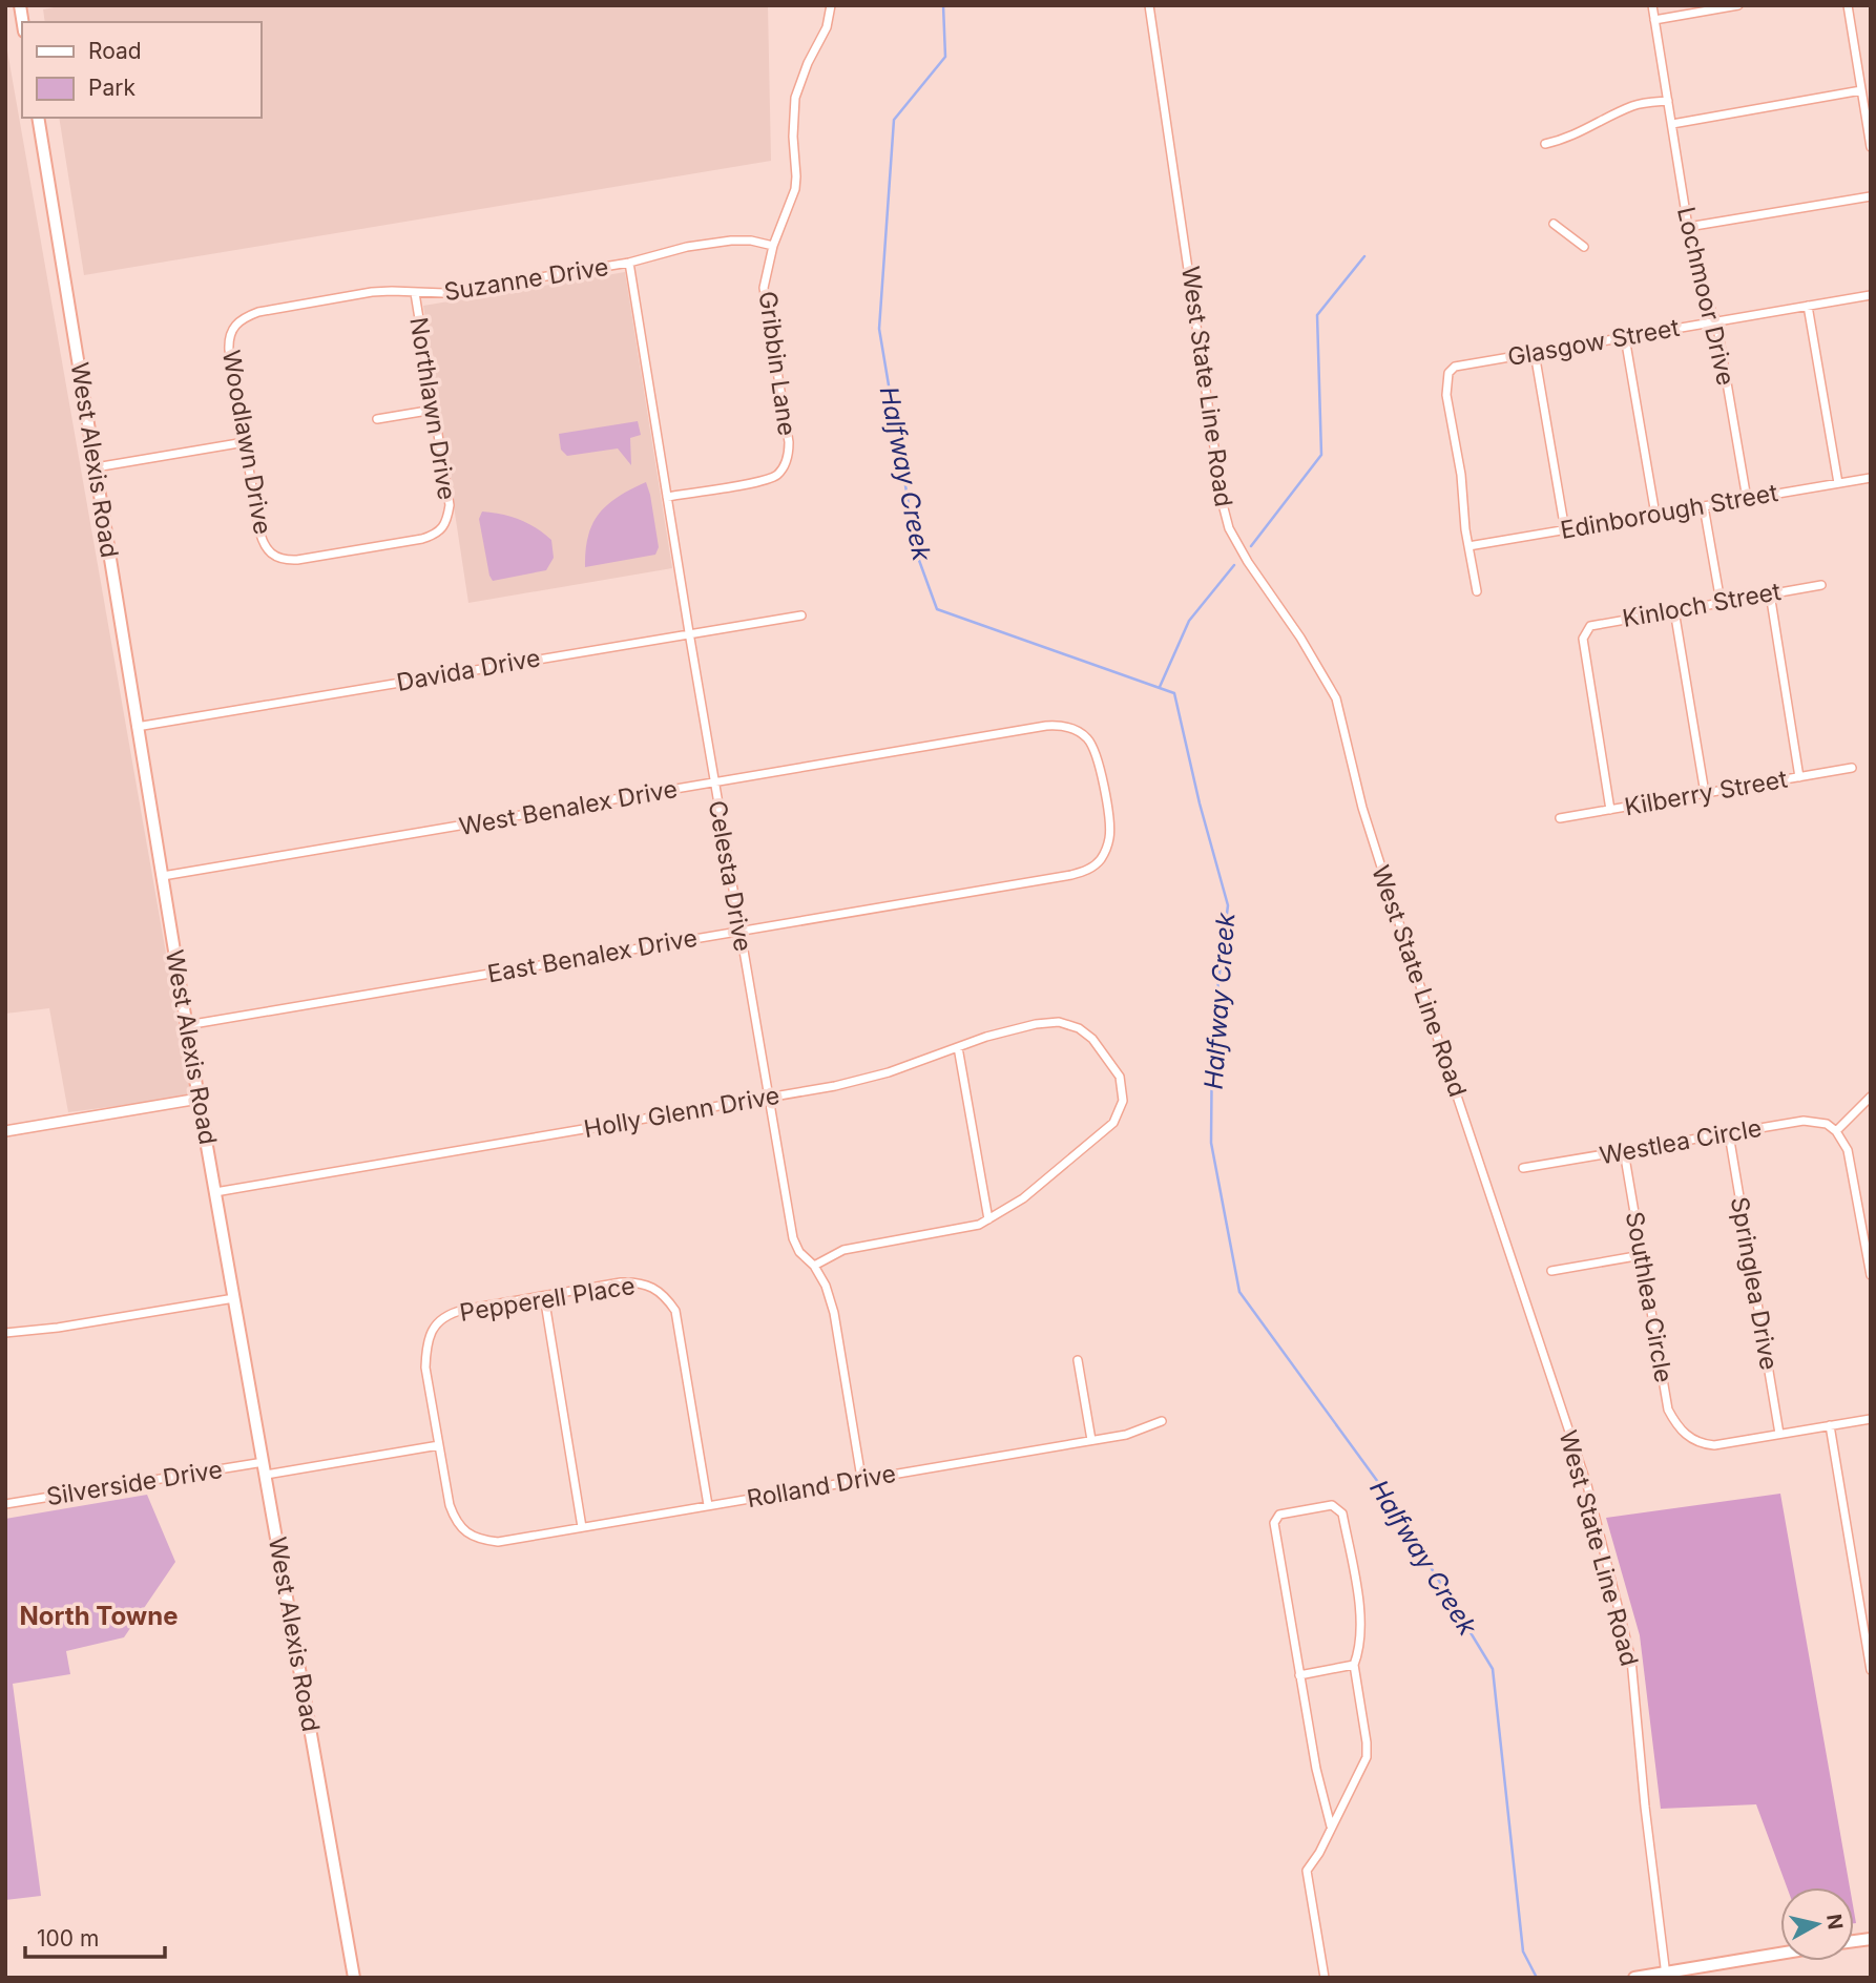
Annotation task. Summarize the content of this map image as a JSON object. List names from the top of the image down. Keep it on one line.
{"streets":{"main road":["West Alexis Road"],"street":["Suzanne Drive","Lochmoor Drive","Glasgow Street","Gribbin Lane","West State Line Road","Northlawn Drive","Woodlawn Drive","Edinborough Street","Kinloch Street","Davida Drive","Kilberry Street","West Benalex Drive","Celesta Drive","East Benalex Drive","Holly Glenn Drive","Westlea Circle","Springlea Drive","Southlea Circle","Pepperell Place","Silverside Drive","Rolland Drive"]},"crossings":[["Suzanne Drive","Gribbin Lane"],["Suzanne Drive","Northlawn Drive"],["Suzanne Drive","Woodlawn Drive"],["Suzanne Drive","Celesta Drive"],["Lochmoor Drive","Glasgow Street"],["Lochmoor Drive","Edinborough Street"],["Glasgow Street","Edinborough Street"],["Gribbin Lane","Celesta Drive"],["Northlawn Drive","Woodlawn Drive"],["West Alexis Road","Davida Drive"],["West Alexis Road","West Benalex Drive"],["West Alexis Road","East Benalex Drive"],["West Alexis Road","Holly Glenn Drive"],["West Alexis Road","Silverside Drive"],["Kinloch Street","Kilberry Street"],["Davida Drive","Celesta Drive"],["West Benalex Drive","Celesta Drive"],["West Benalex Drive","East Benalex Drive"],["Celesta Drive","East Benalex Drive"],["Celesta Drive","Holly Glenn Drive"],["Celesta Drive","Rolland Drive"],["Westlea Circle","Springlea Drive"],["Westlea Circle","Southlea Circle"],["Springlea Drive","Southlea Circle"],["Pepperell Place","Rolland Drive"]],"districts":["North Towne"],"water":["Halfway Creek"],"legend":["Road","Park"],"scale_bar":"100 m","north":"right"}
